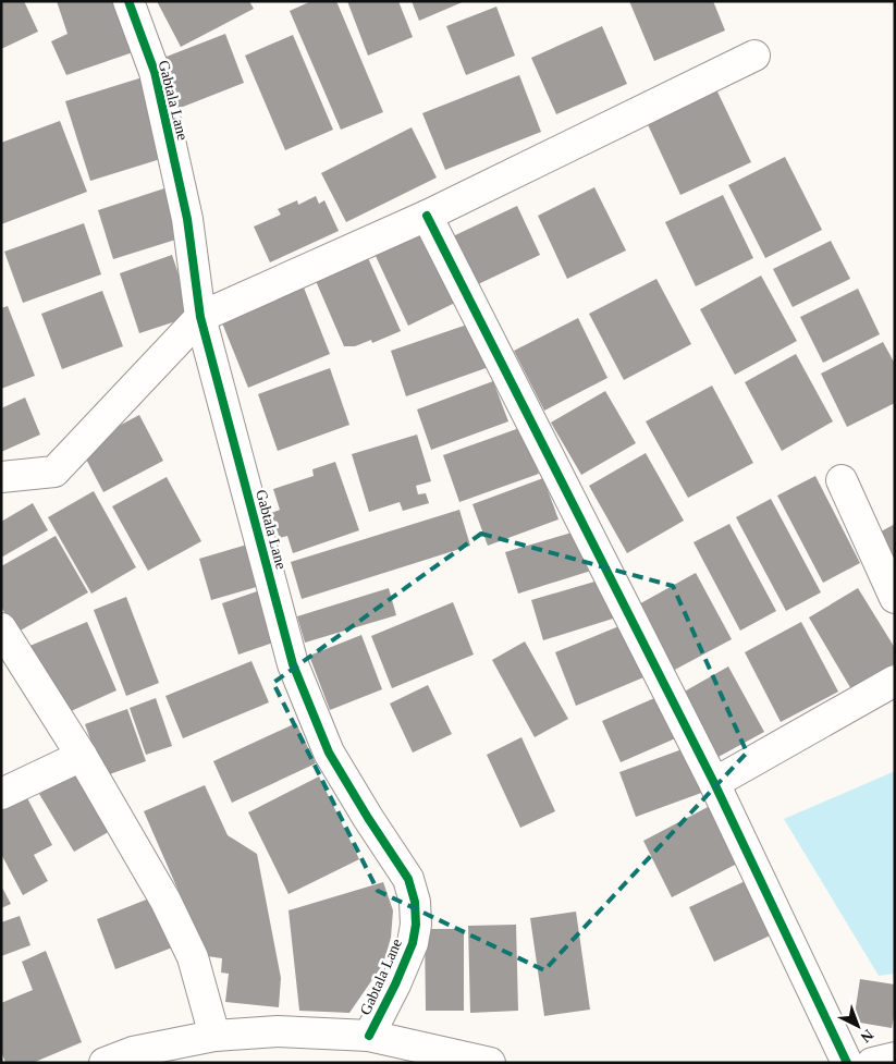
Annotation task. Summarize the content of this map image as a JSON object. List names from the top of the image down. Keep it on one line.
{"streets":{"street":["Gabtala Lane"]},"north":"bottom right"}
